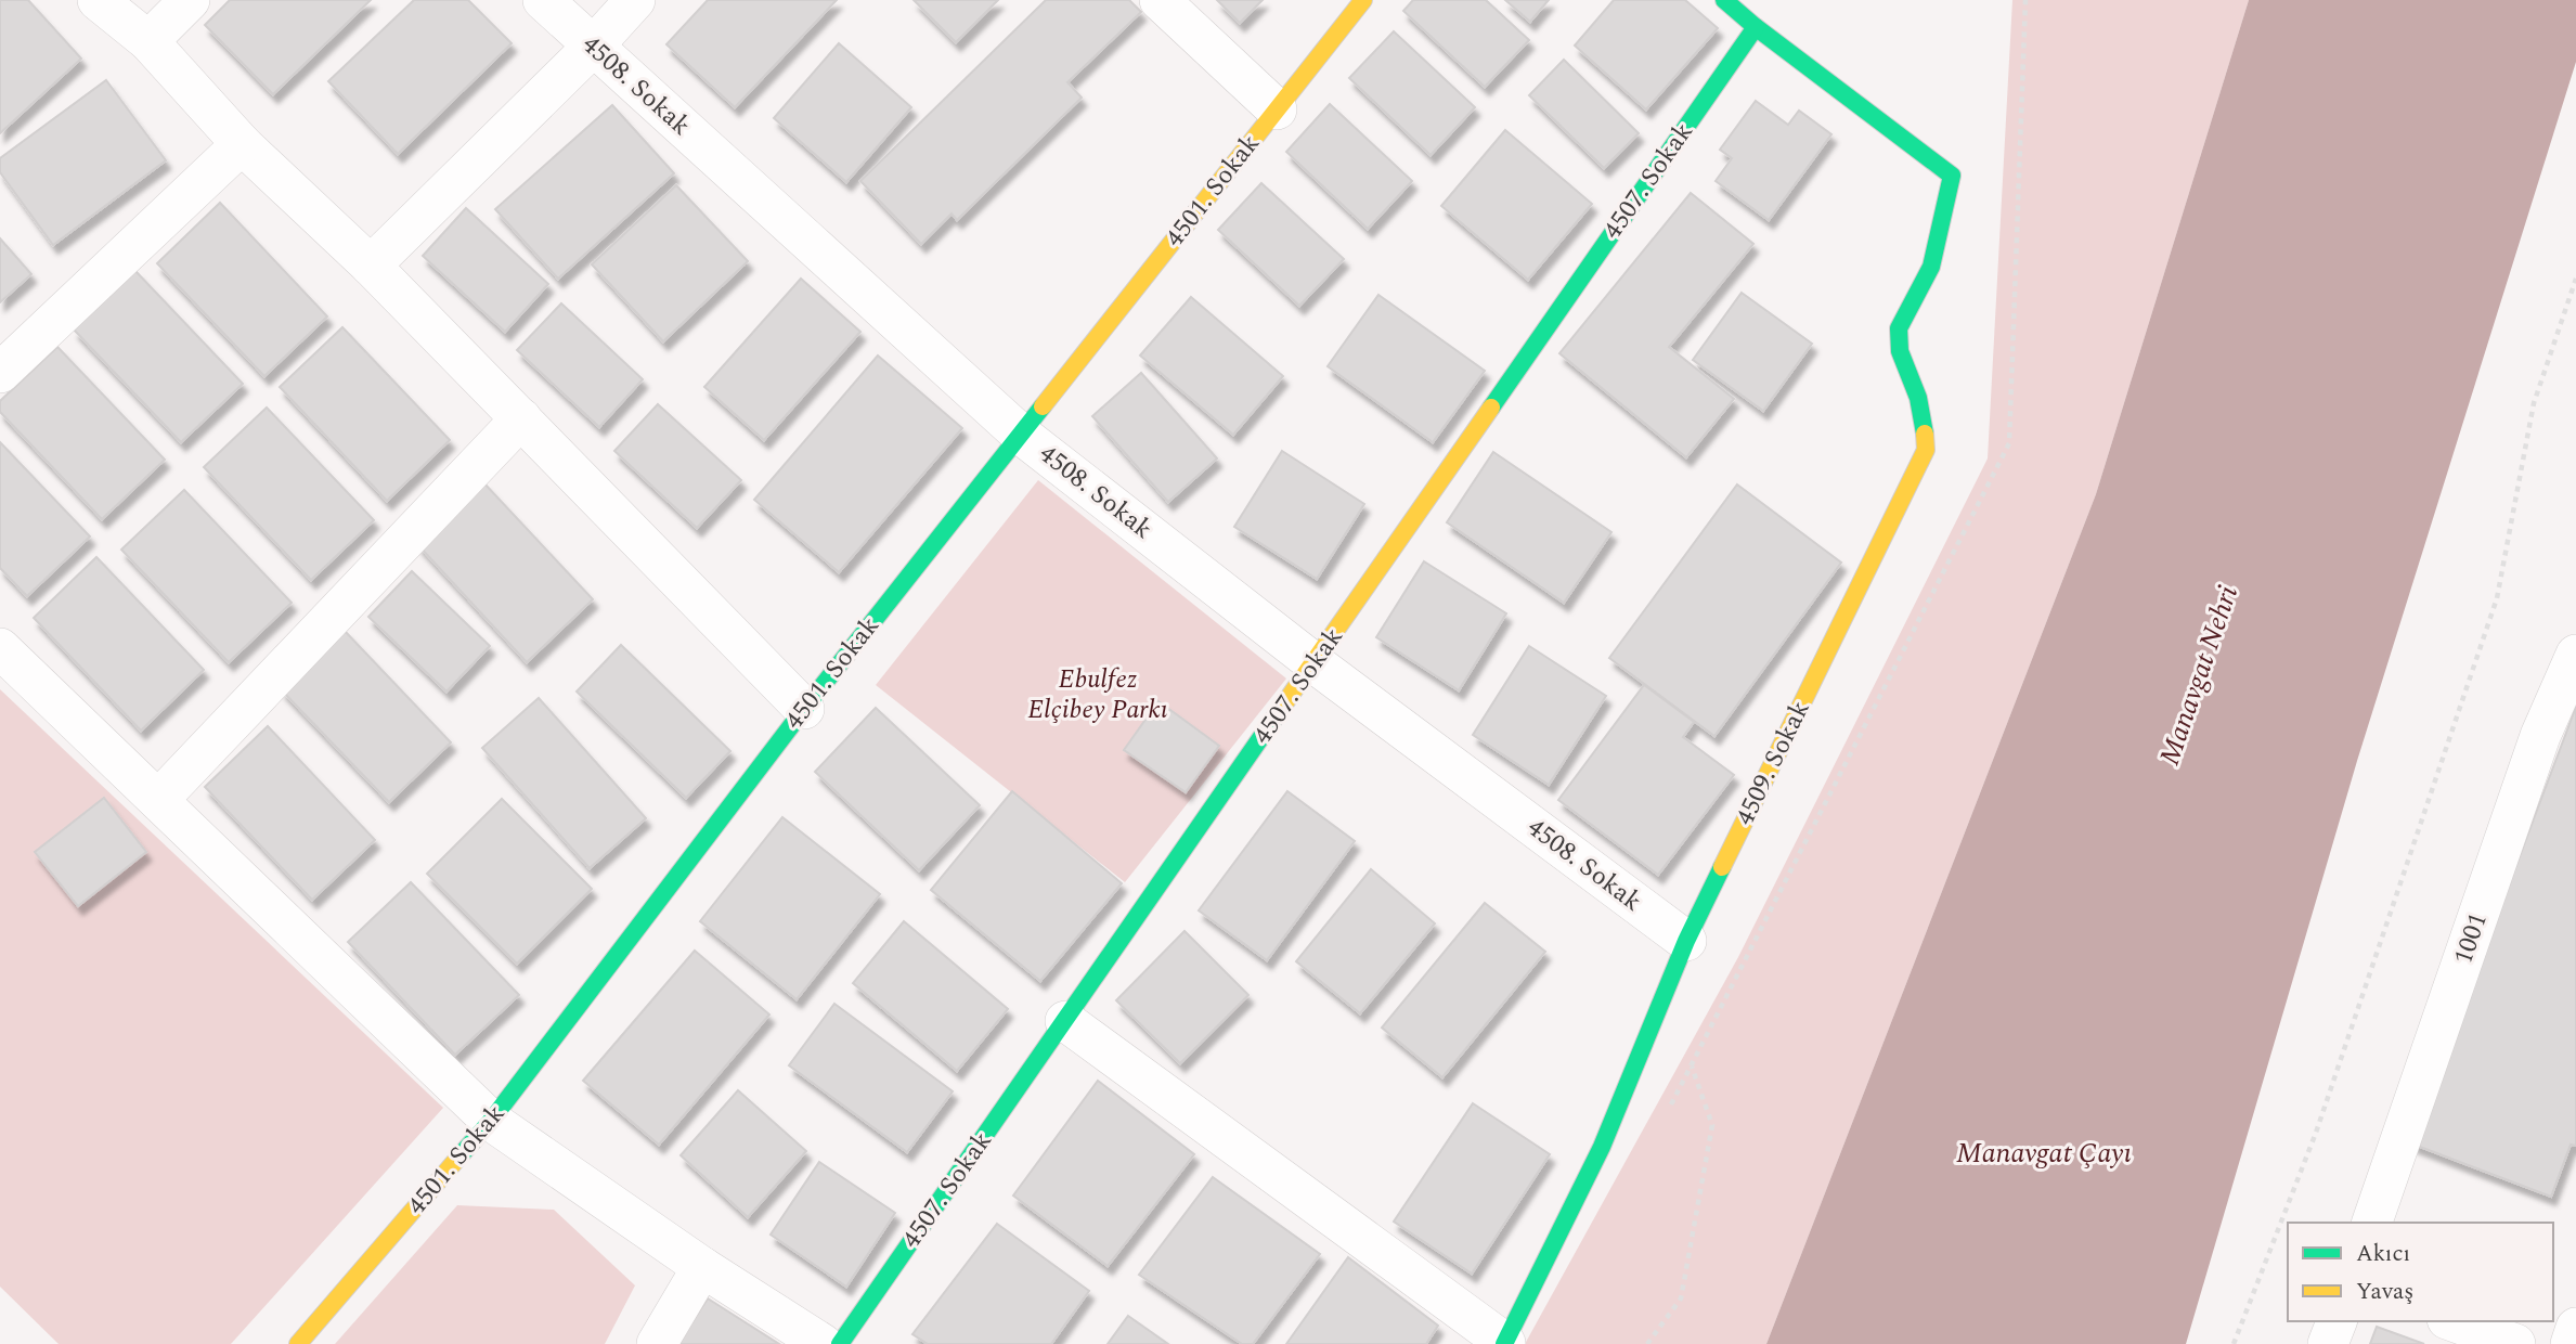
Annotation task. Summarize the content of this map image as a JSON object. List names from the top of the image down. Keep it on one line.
{"streets":{"street":["4508. Sokak","4507. Sokak","4501. Sokak","4509. Sokak","1001"]},"crossings":[["4508. Sokak","4507. Sokak"],["4508. Sokak","4501. Sokak"],["4508. Sokak","4509. Sokak"],["4507. Sokak","4509. Sokak"]],"water":["Manavgat Nehri","Manavgat Çayı"],"parks":["Ebulfez Elçibey Parkı"],"legend":["Akıcı","Yavaş"]}
